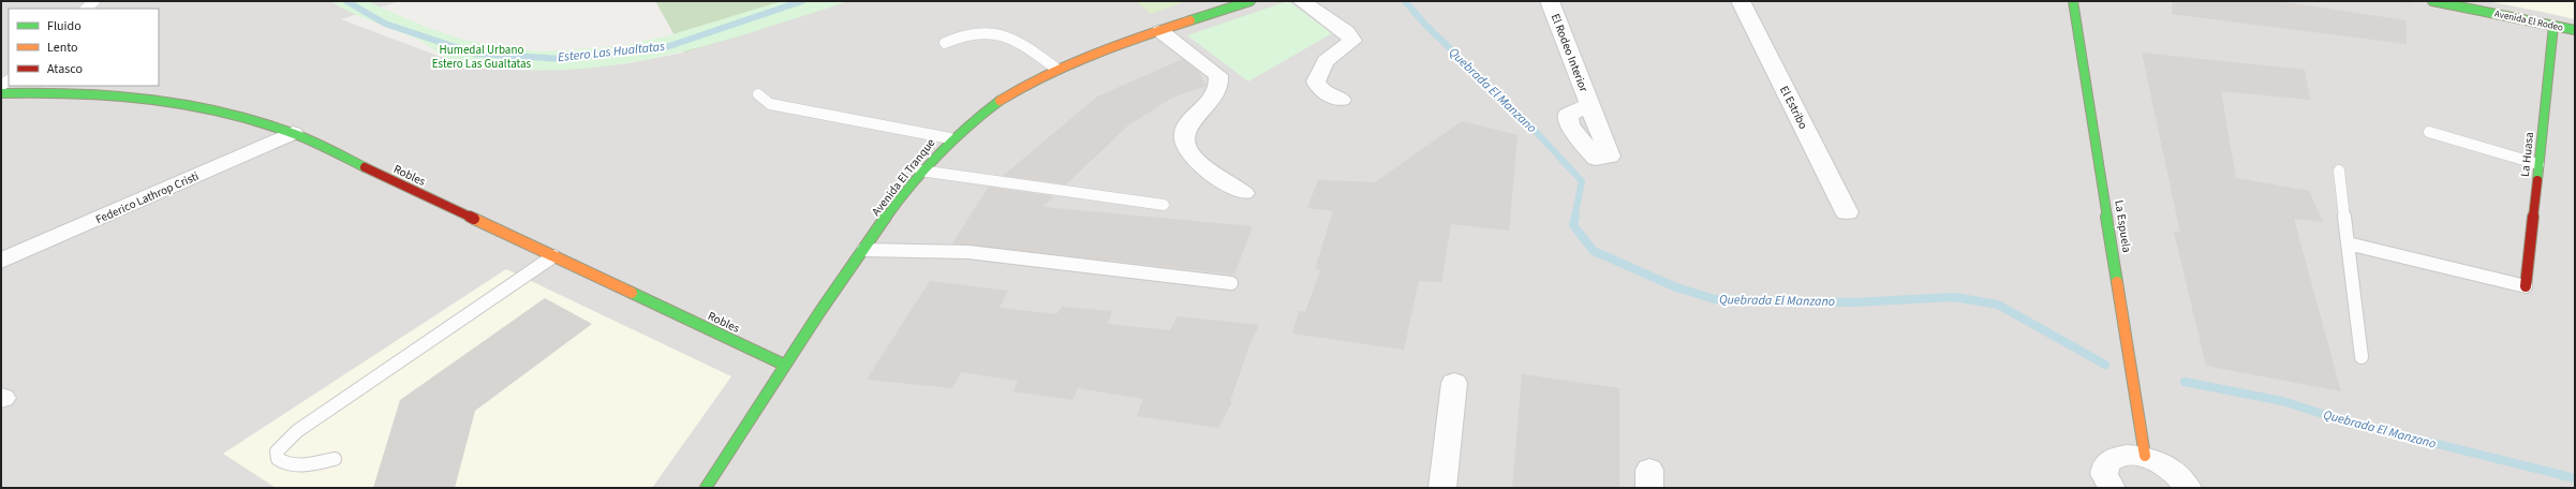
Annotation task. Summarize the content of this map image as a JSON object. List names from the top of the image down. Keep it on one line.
{"streets":{"street":["Avenida El Rodeo","El Rodeo Interior","El Estribo","La Huasa","Robles","Avenida El Tranque","Federico Lathrop Cristi","La Espuela"]},"crossings":[["Avenida El Rodeo","La Huasa"],["Robles","Avenida El Tranque"],["Robles","Federico Lathrop Cristi"]],"water":["Estero Las Hualtatas","Quebrada El Manzano"],"parks":["Humedal Urbano Estero Las Gualtatas"],"legend":["Fluido","Lento","Atasco"]}
